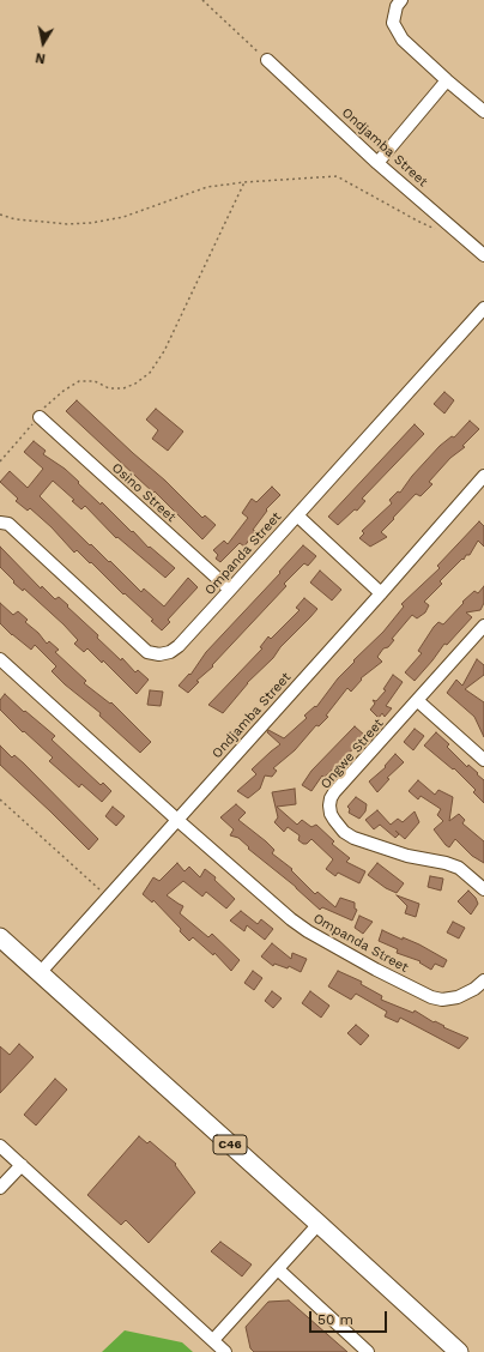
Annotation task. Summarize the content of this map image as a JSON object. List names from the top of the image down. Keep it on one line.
{"streets":{"main road":["C46"],"street":["Ondjamba Street","Osino Street","Ompanda Street","Ongwe Street"]},"crossings":[["Ondjamba Street","Ompanda Street"],["Ondjamba Street","C46"],["Osino Street","Ompanda Street"]],"scale_bar":"50 m","north":"bottom"}
